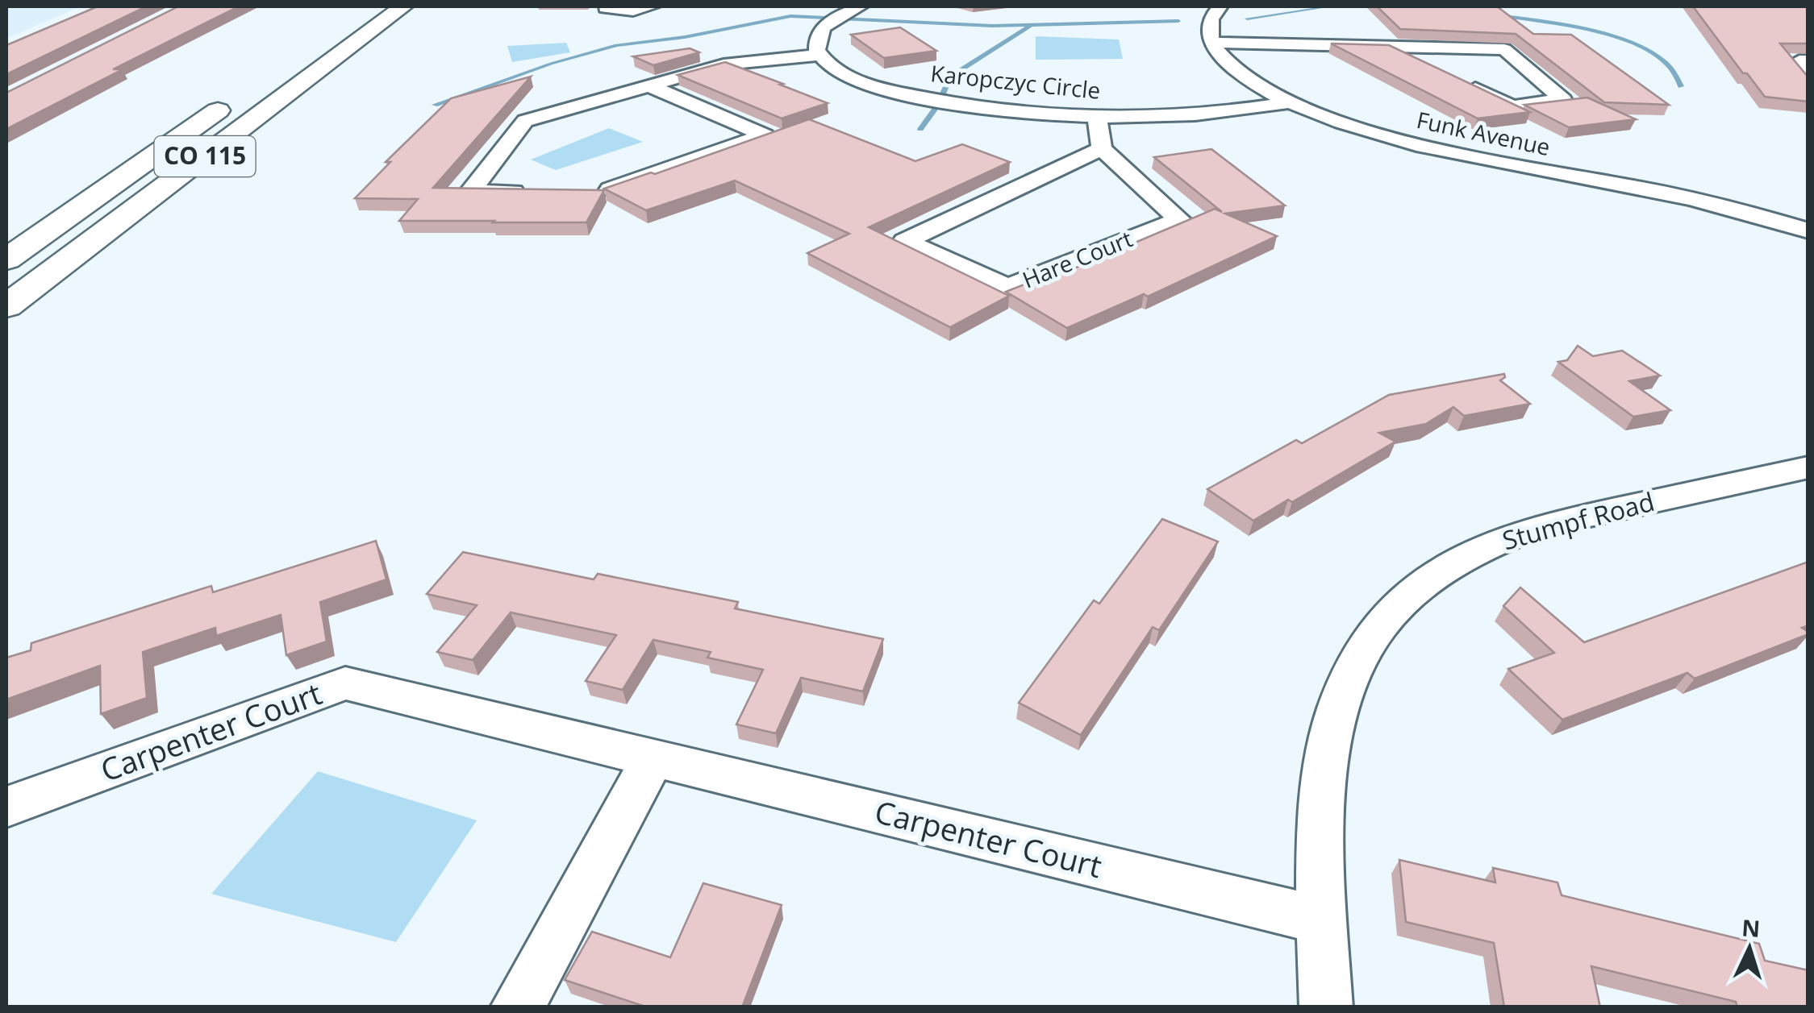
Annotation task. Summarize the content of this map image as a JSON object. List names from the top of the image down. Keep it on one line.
{"streets":{"highway":["CO 115"],"street":["Karopczyc Circle","Funk Avenue","Hare Court","Stumpf Road","Carpenter Court"]},"crossings":[["Karopczyc Circle","Funk Avenue"],["Stumpf Road","Carpenter Court"]],"north":"top"}
